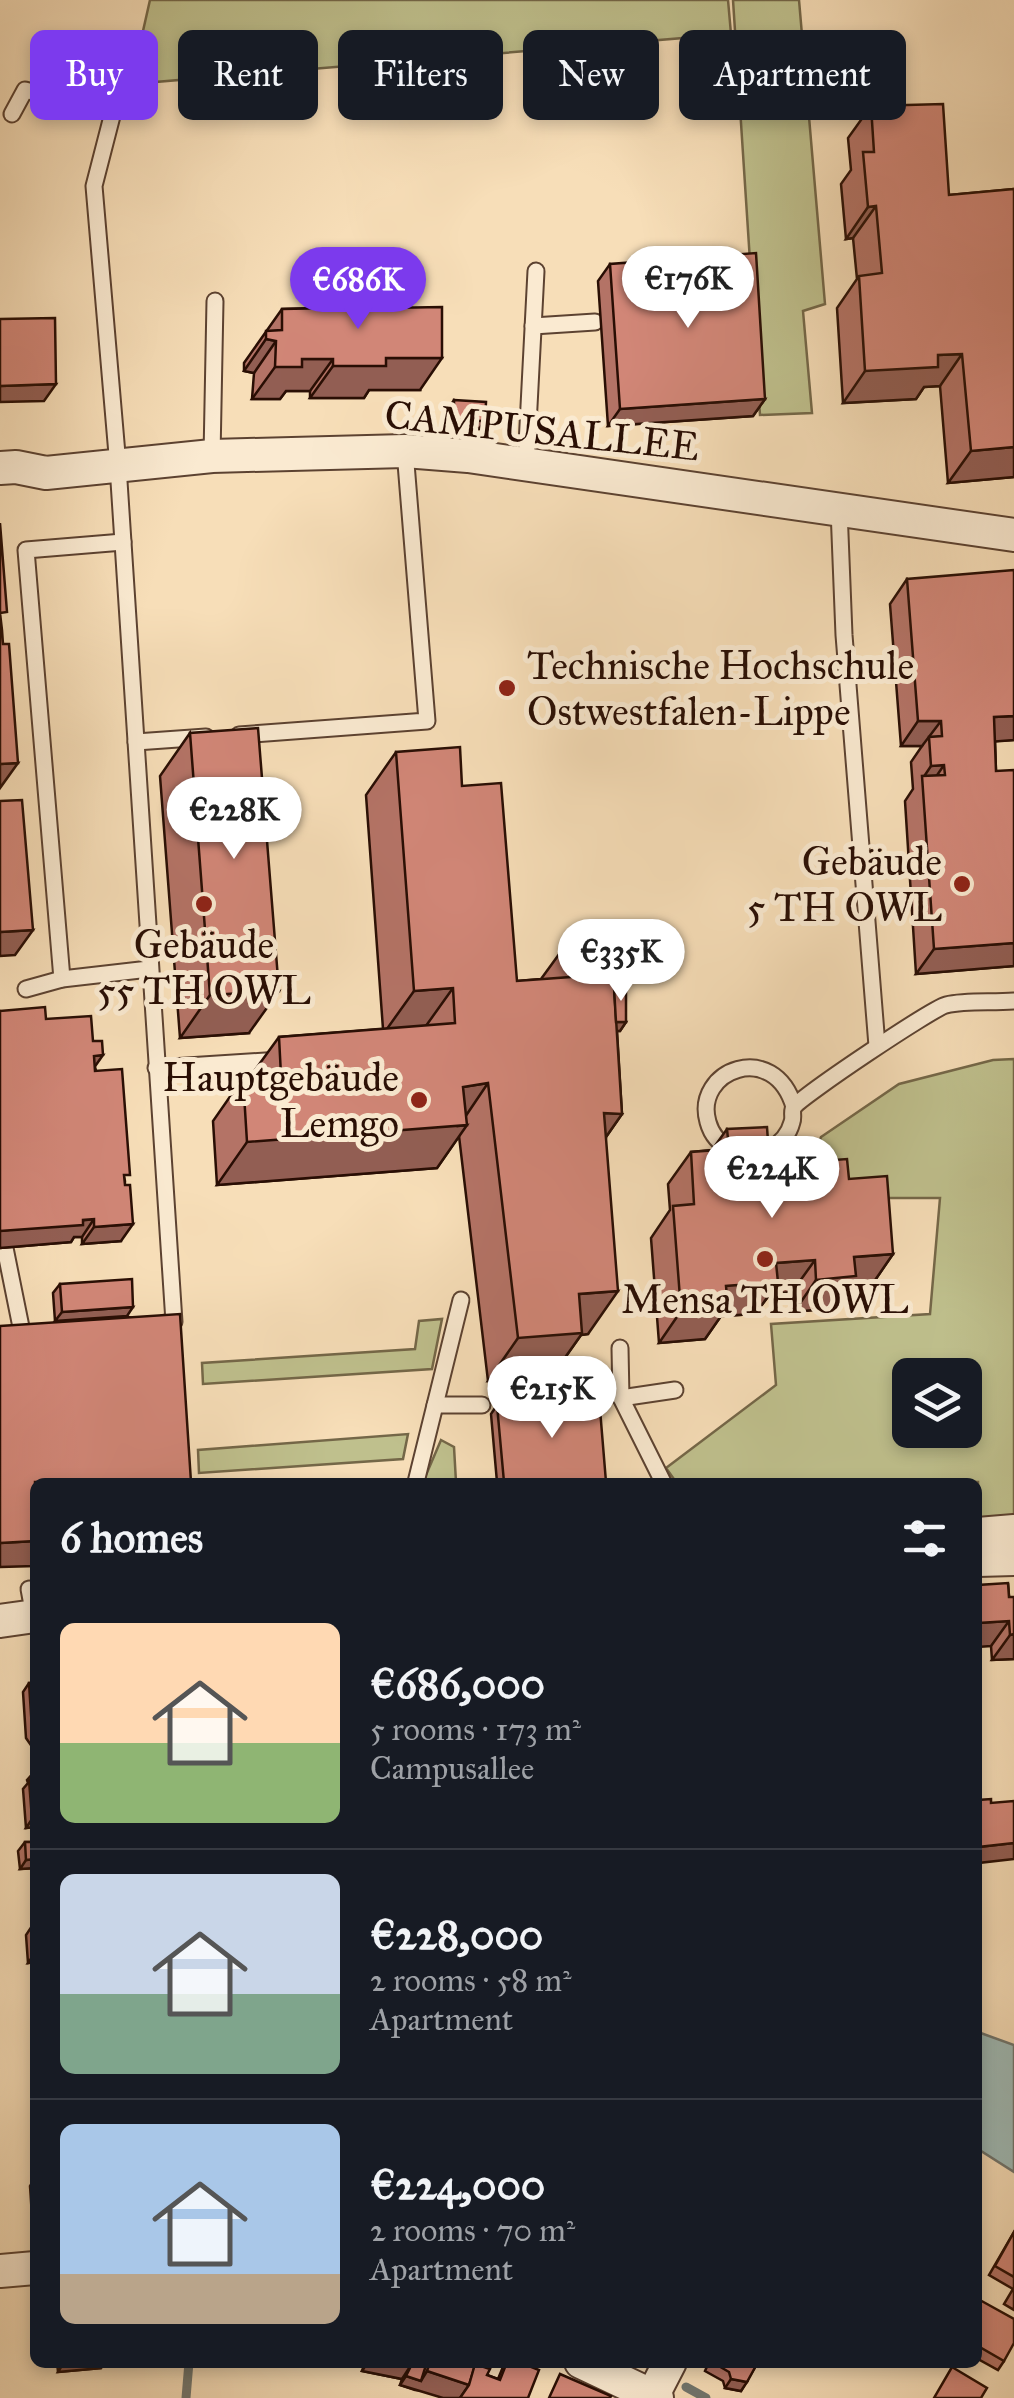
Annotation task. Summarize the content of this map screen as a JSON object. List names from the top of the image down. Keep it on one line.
{"streets":{"street":["CAMPUSALLEE"]},"places":["Technische Hochschule Ostwestfalen-Lippe","Gebäude 5 TH OWL","Gebäude 55 TH OWL","Hauptgebäude Lemgo","Mensa TH OWL"],"page":{"chip":["Buy","Rent","Filters","New","Apartment"],"price":["€176K","€686K","€228K","€335K","€224K","€215K"],"heading":"6 homes","list":[{"name":"€686,000","note":"5 rooms · 173 m² · Campusallee"},{"name":"€228,000","note":"2 rooms · 58 m² · Apartment"},{"name":"€224,000","note":"2 rooms · 70 m² · Apartment"}]}}
